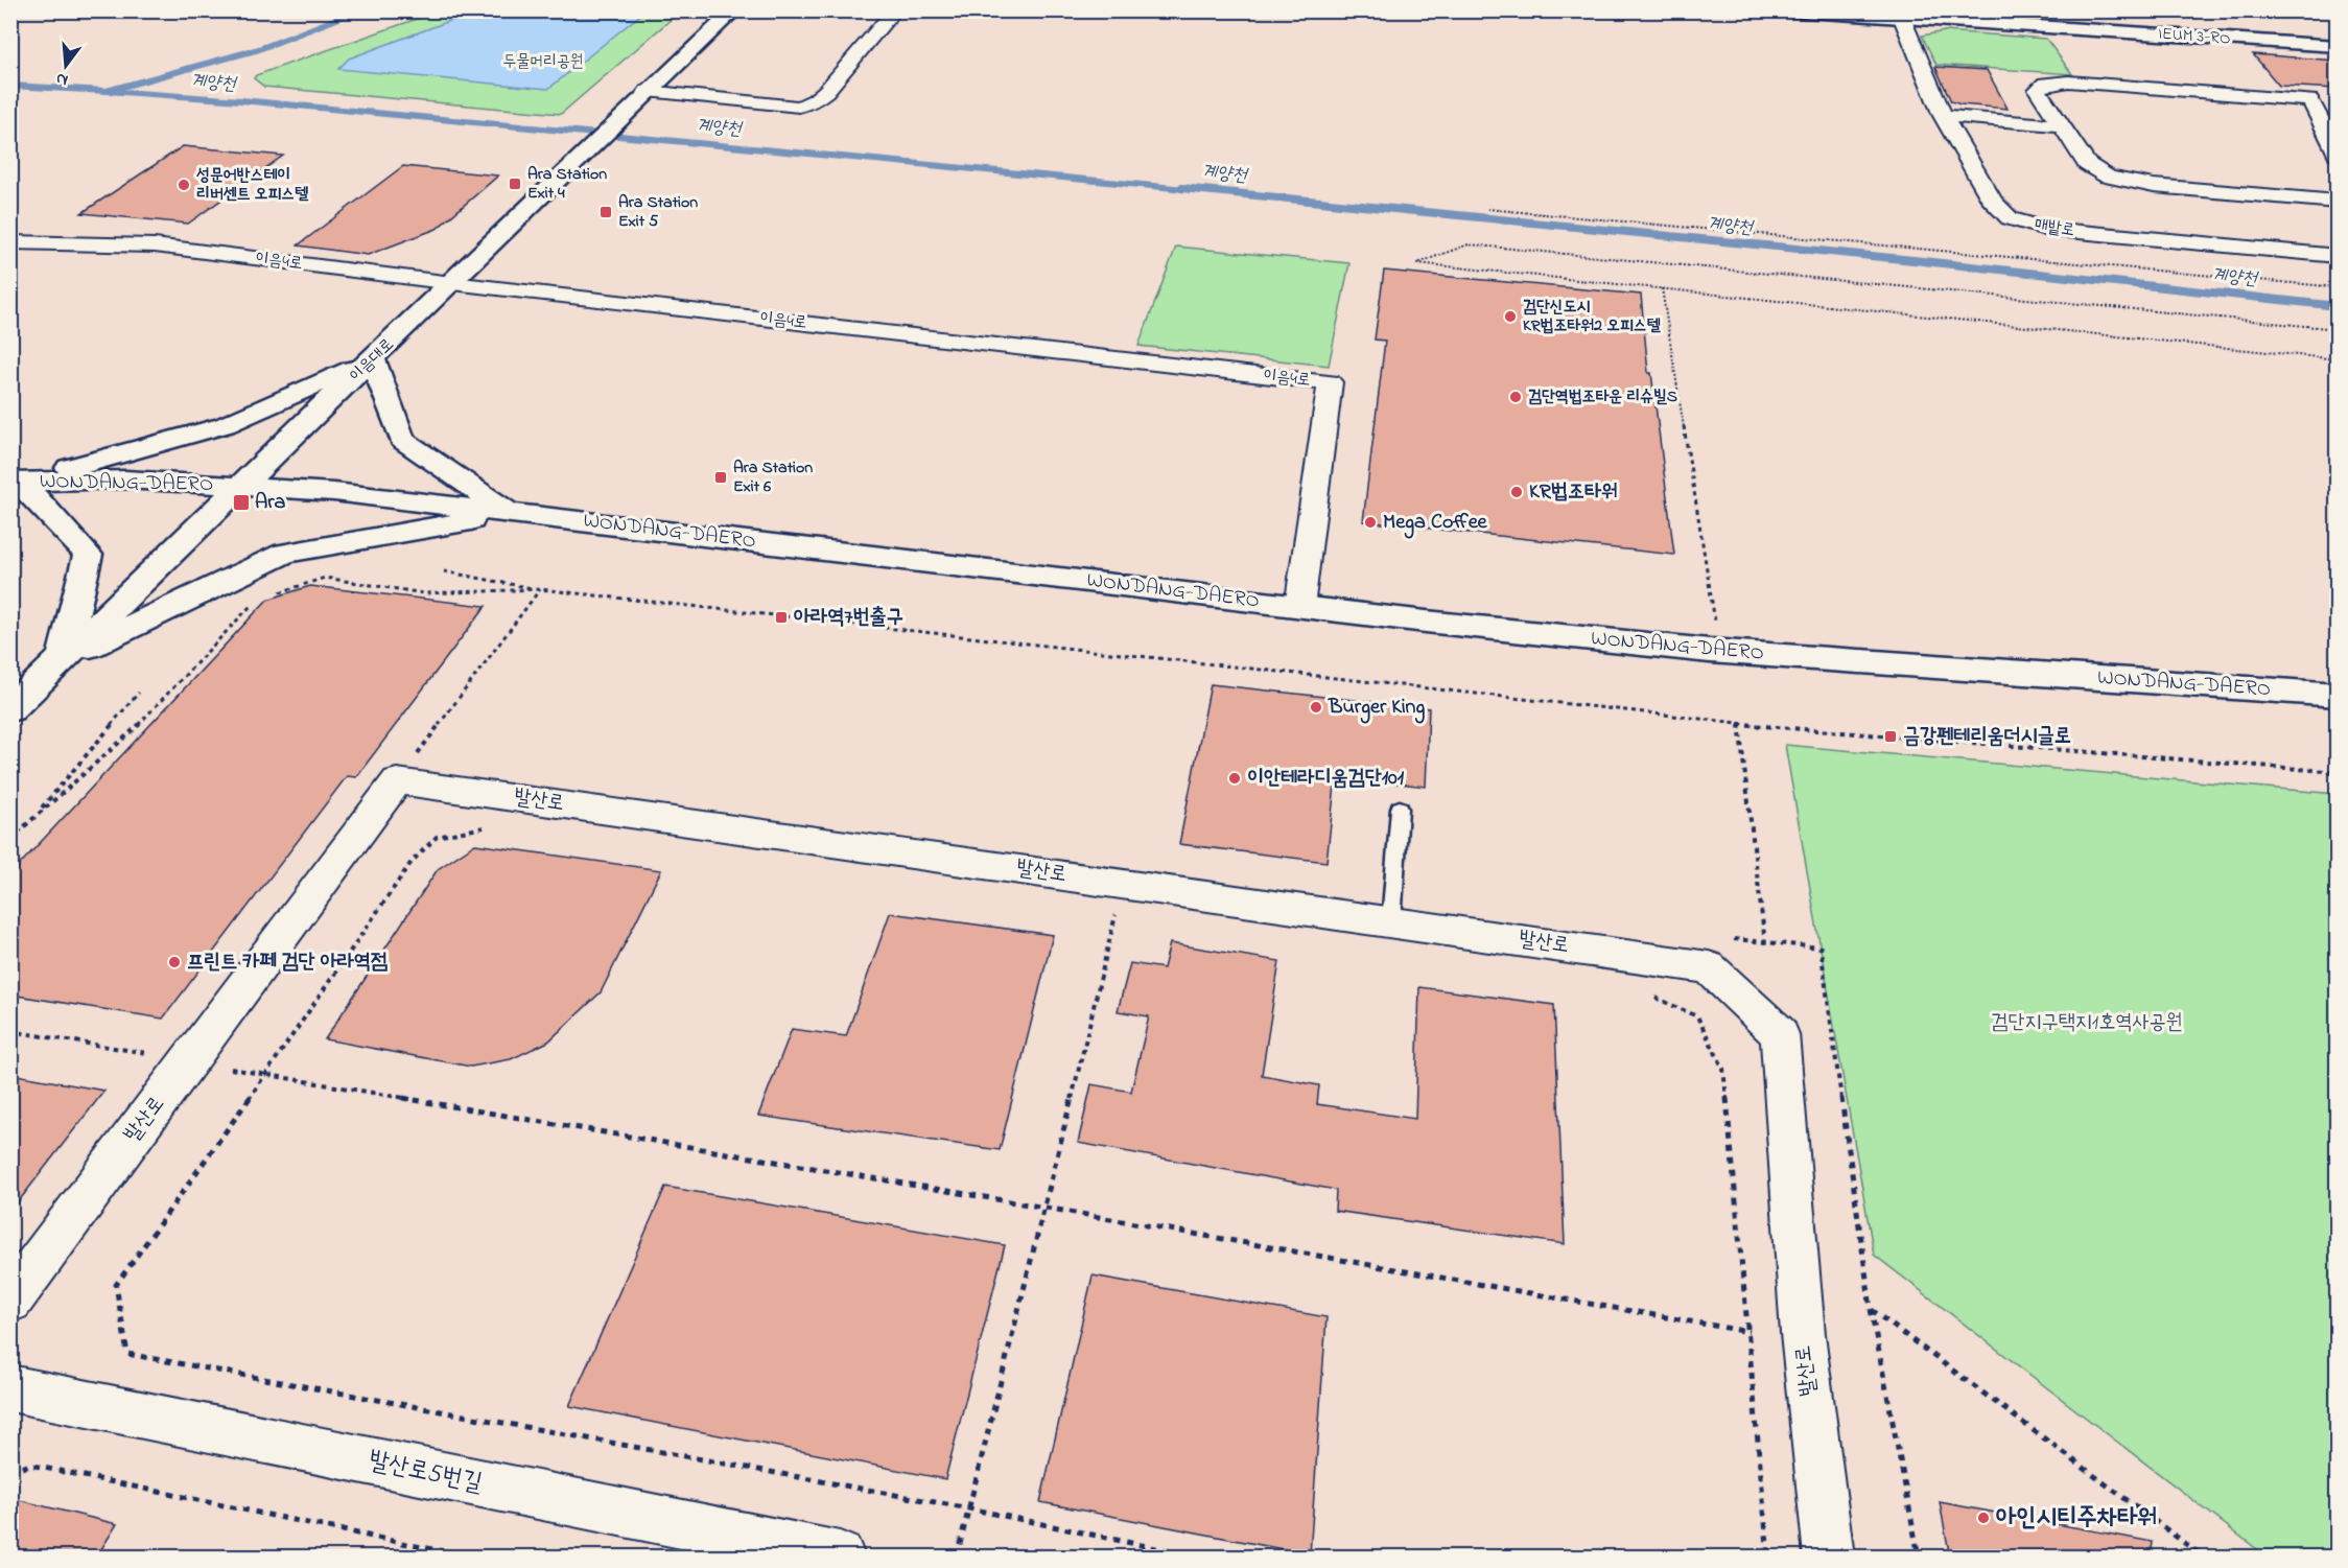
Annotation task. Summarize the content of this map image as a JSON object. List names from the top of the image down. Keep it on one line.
{"streets":{"main road":["IEUM 3-RO","이음대로","WONDANG-DAERO"],"street":["매밭로","이음4로","발산로","발산로5번길"]},"crossings":[["IEUM 3-RO","매밭로"],["이음4로","이음대로"],["이음4로","WONDANG-DAERO"],["이음대로","WONDANG-DAERO"]],"water":["계양천"],"parks":["두물머리공원","검단지구택지1호역사공원"],"places":{"transit":["Ara Station Exit 4","Ara Station Exit 5","Ara Station Exit 6","Ara","아라역7번출구","금강펜테리움더시글로"],"other":["성문어반스테이 리버센트 오피스텔","검단신도시 KR법조타워2 오피스텔","검단역법조타운 리슈빌S","KR법조타워","Mega Coffee","Burger King","이안테라디움검단101","프린트 카페 검단 아라역점","아인시티주차타워"]},"north":"bottom"}
